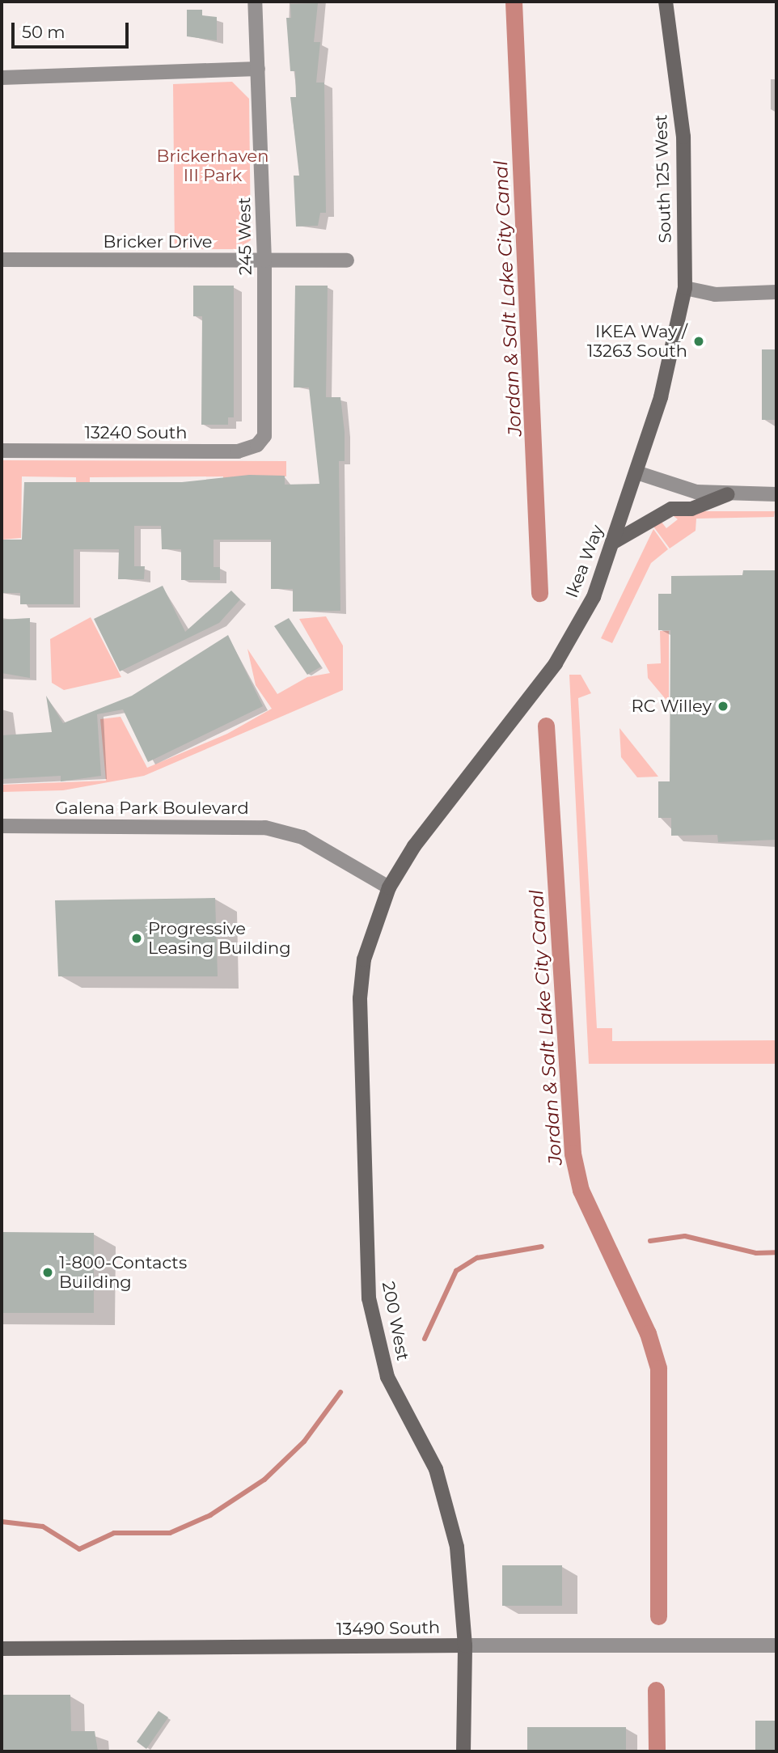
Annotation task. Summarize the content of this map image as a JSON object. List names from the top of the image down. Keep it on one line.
{"streets":{"main road":["South 125 West","Ikea Way","200 West","13490 South"],"street":["245 West","Bricker Drive","13240 South","Galena Park Boulevard"]},"crossings":[["South 125 West","Ikea Way"],["245 West","Bricker Drive"],["245 West","13240 South"],["Ikea Way","Galena Park Boulevard"],["Ikea Way","200 West"],["Galena Park Boulevard","200 West"],["200 West","13490 South"]],"water":["Jordan & Salt Lake City Canal"],"parks":["Brickerhaven III Park"],"places":["IKEA Way / 13263 South","RC Willey","Progressive Leasing Building","1-800-Contacts Building"],"scale_bar":"50 m"}
